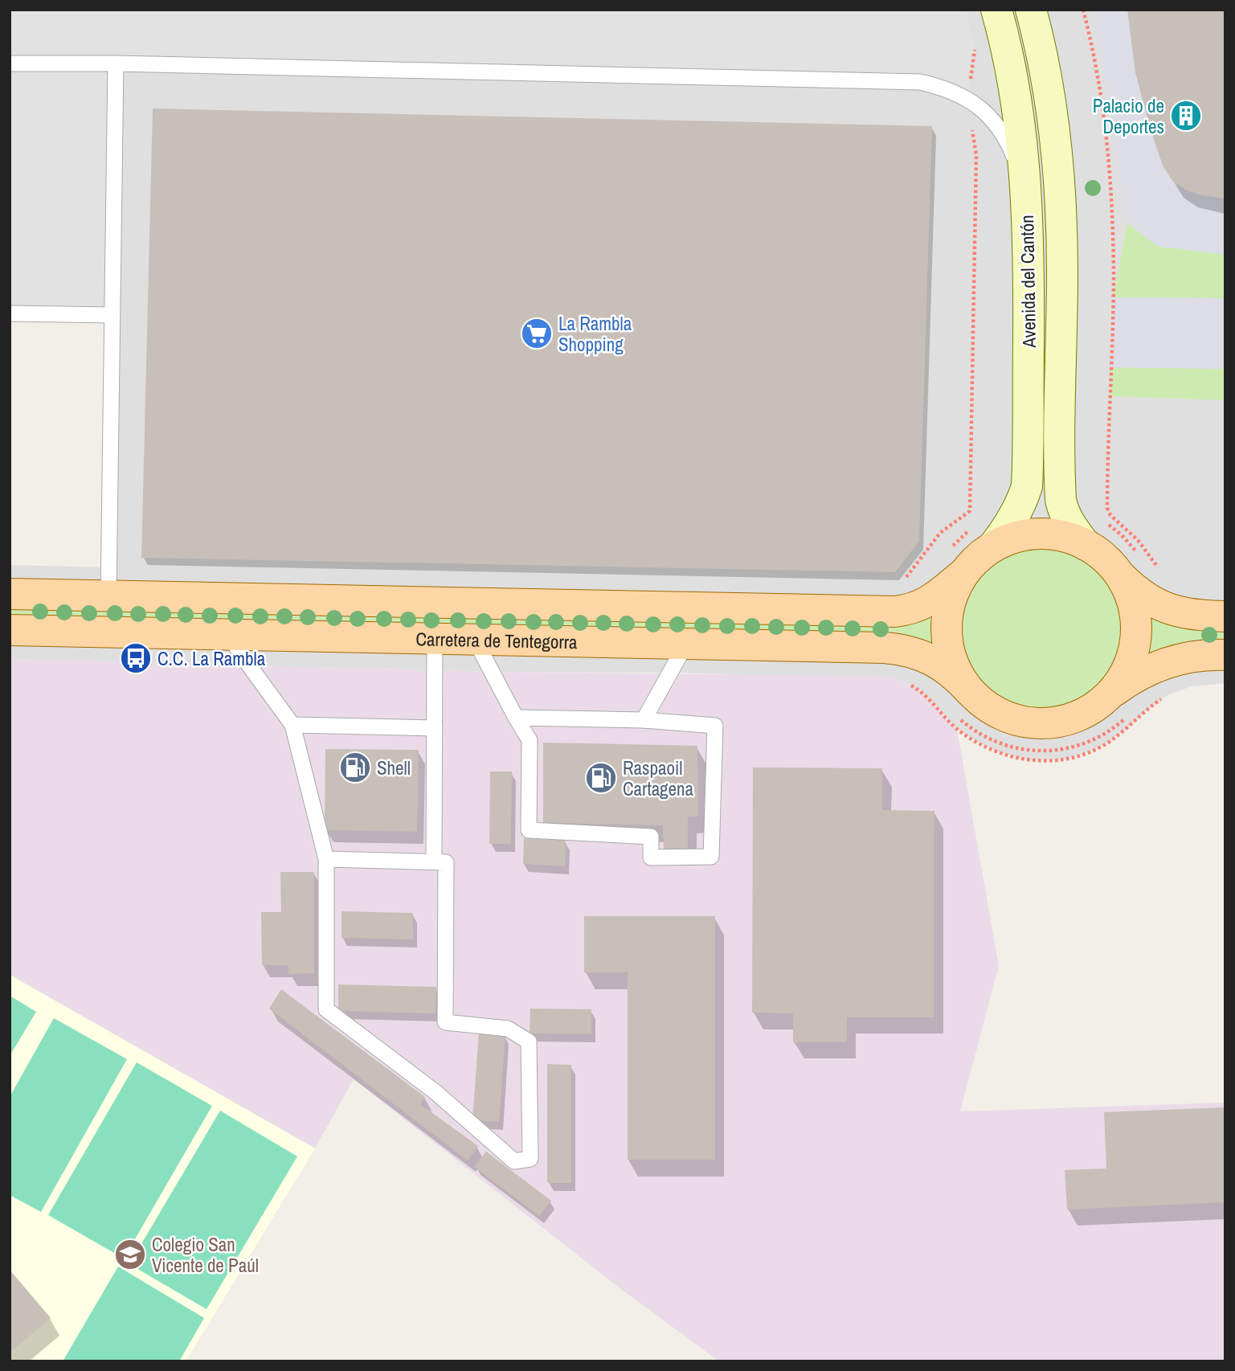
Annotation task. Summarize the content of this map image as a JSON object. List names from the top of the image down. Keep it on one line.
{"streets":{"main road":["Avenida del Cantón","Carretera de Tentegorra"]},"crossings":[["Avenida del Cantón","Carretera de Tentegorra"]],"places":{"building":["Palacio de Deportes"],"supermarket":["La Rambla Shopping"],"bus stop":["C.C. La Rambla"],"fuel station":["Shell","Raspaoil Cartagena"],"school or university":["Colegio San Vicente de Paúl"]}}
